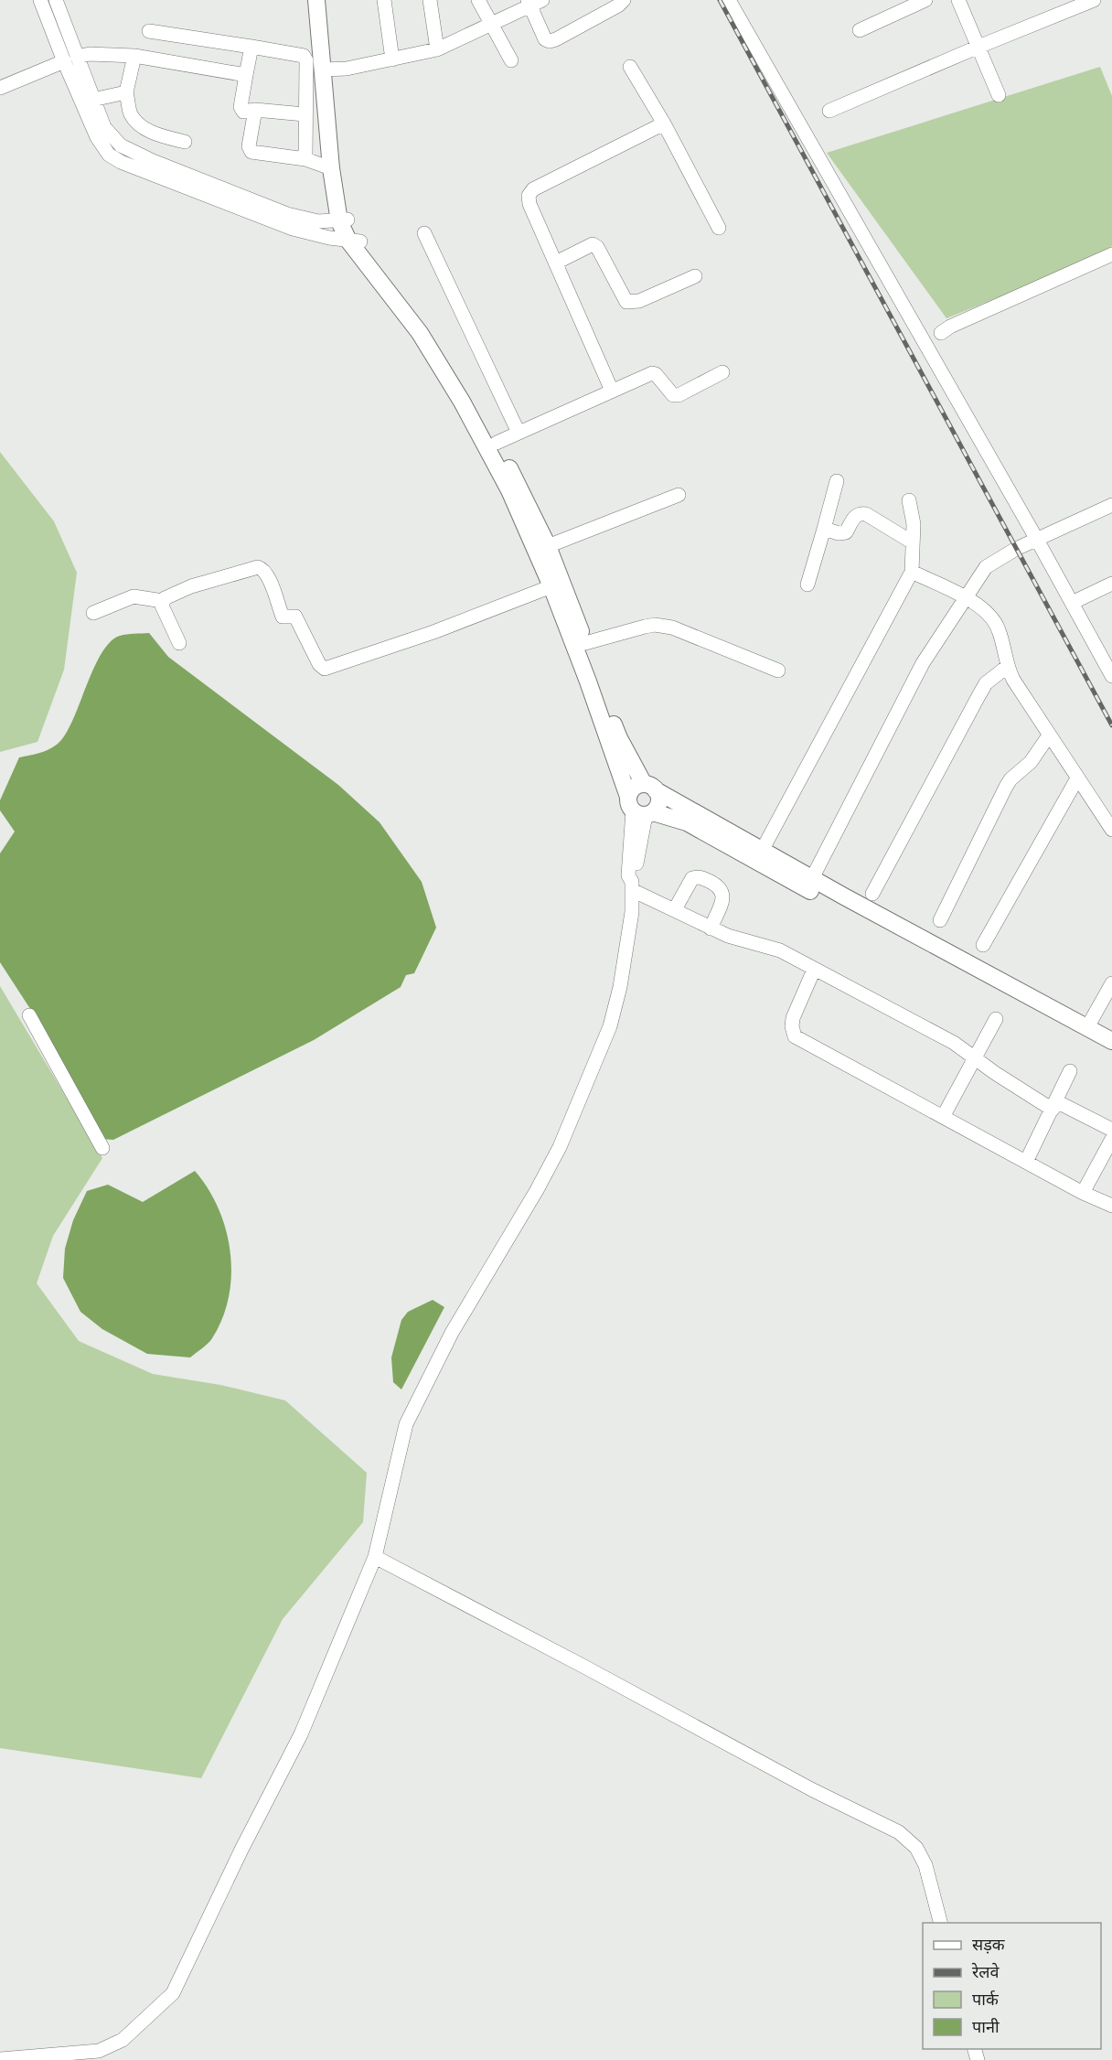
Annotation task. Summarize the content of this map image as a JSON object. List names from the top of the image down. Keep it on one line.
{"legend":["सड़क","रेलवे","पार्क","पानी"]}
